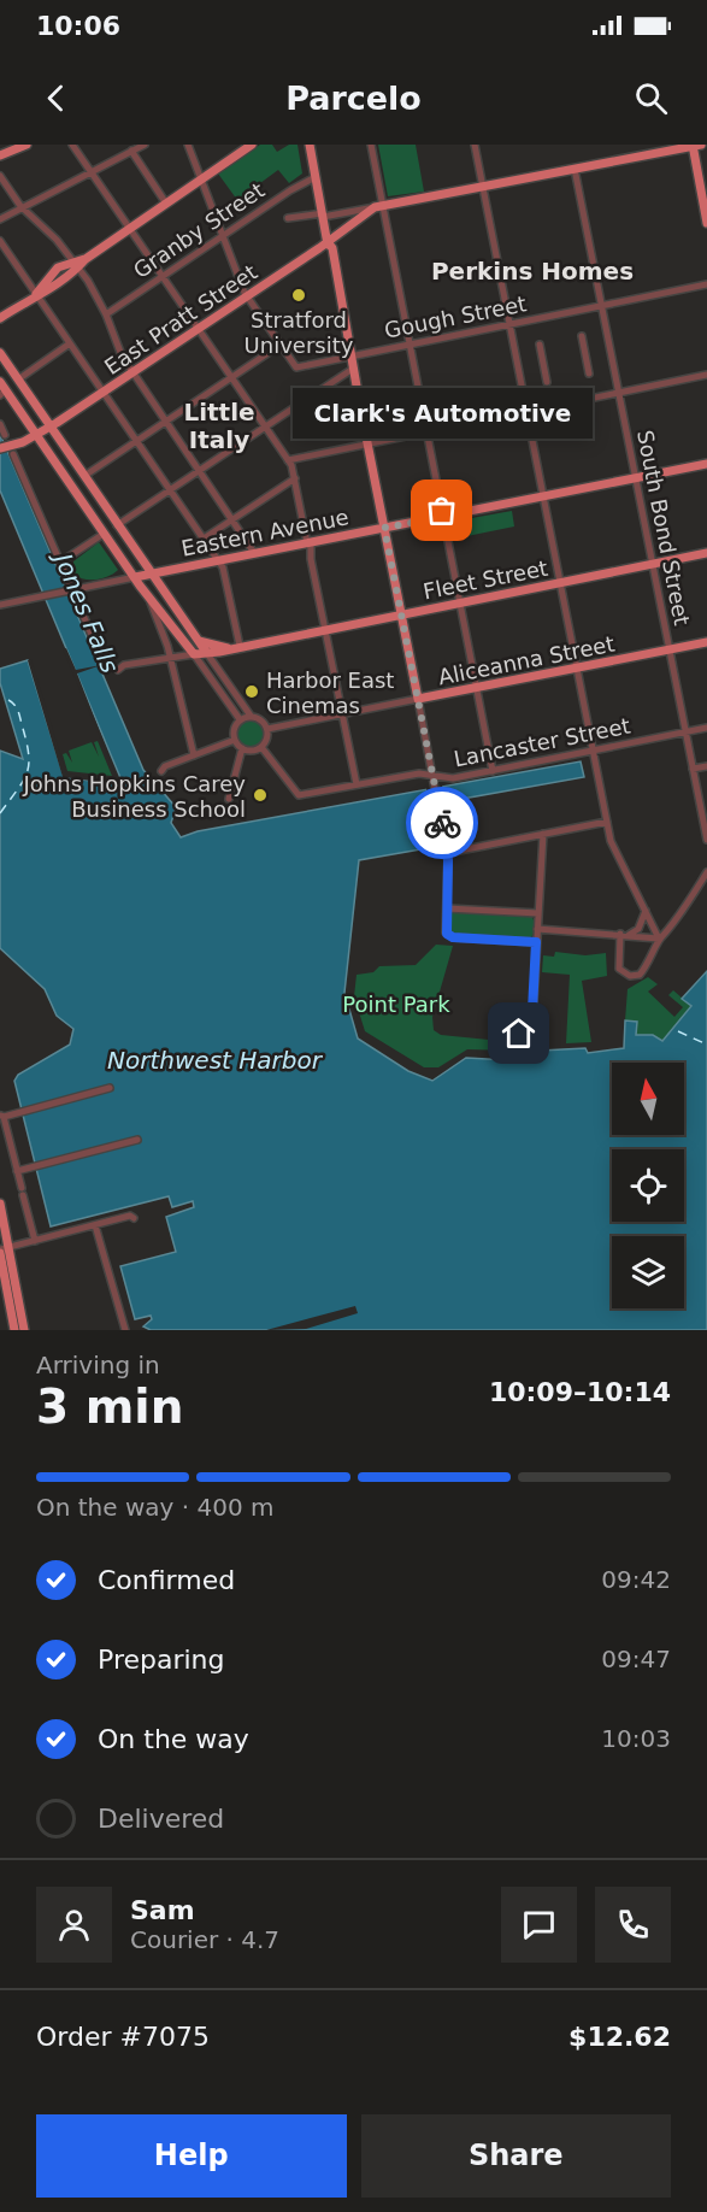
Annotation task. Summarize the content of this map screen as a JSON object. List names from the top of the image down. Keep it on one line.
{"streets":{"main road":["East Pratt Street","Eastern Avenue","Fleet Street","Aliceanna Street"],"street":["Granby Street","Gough Street","South Bond Street","Lancaster Street"]},"crossings":[["Gough Street","South Bond Street"],["East Pratt Street","South Bond Street"],["South Bond Street","Eastern Avenue"],["South Bond Street","Fleet Street"],["South Bond Street","Aliceanna Street"],["South Bond Street","Lancaster Street"],["Aliceanna Street","Lancaster Street"]],"districts":["Perkins Homes","Little Italy"],"water":["Jones Falls","Northwest Harbor"],"parks":["Point Park"],"places":["Stratford University","Clark's Automotive","Harbor East Cinemas","Johns Hopkins Carey Business School"],"north":"top","page":{"status":"10:06","header":"Parcelo","bubble":"Clark's Automotive","heading":["3 min","Arriving in","10:09–10:14"],"panel":["Sam","Courier · 4.7","Order #7075","$12.62"],"bar":"On the way · 400 m","list":[["Confirmed","09:42"],["Preparing","09:47"],["On the way","10:03"],"Delivered"],"buttons":["Help","Share"]}}
